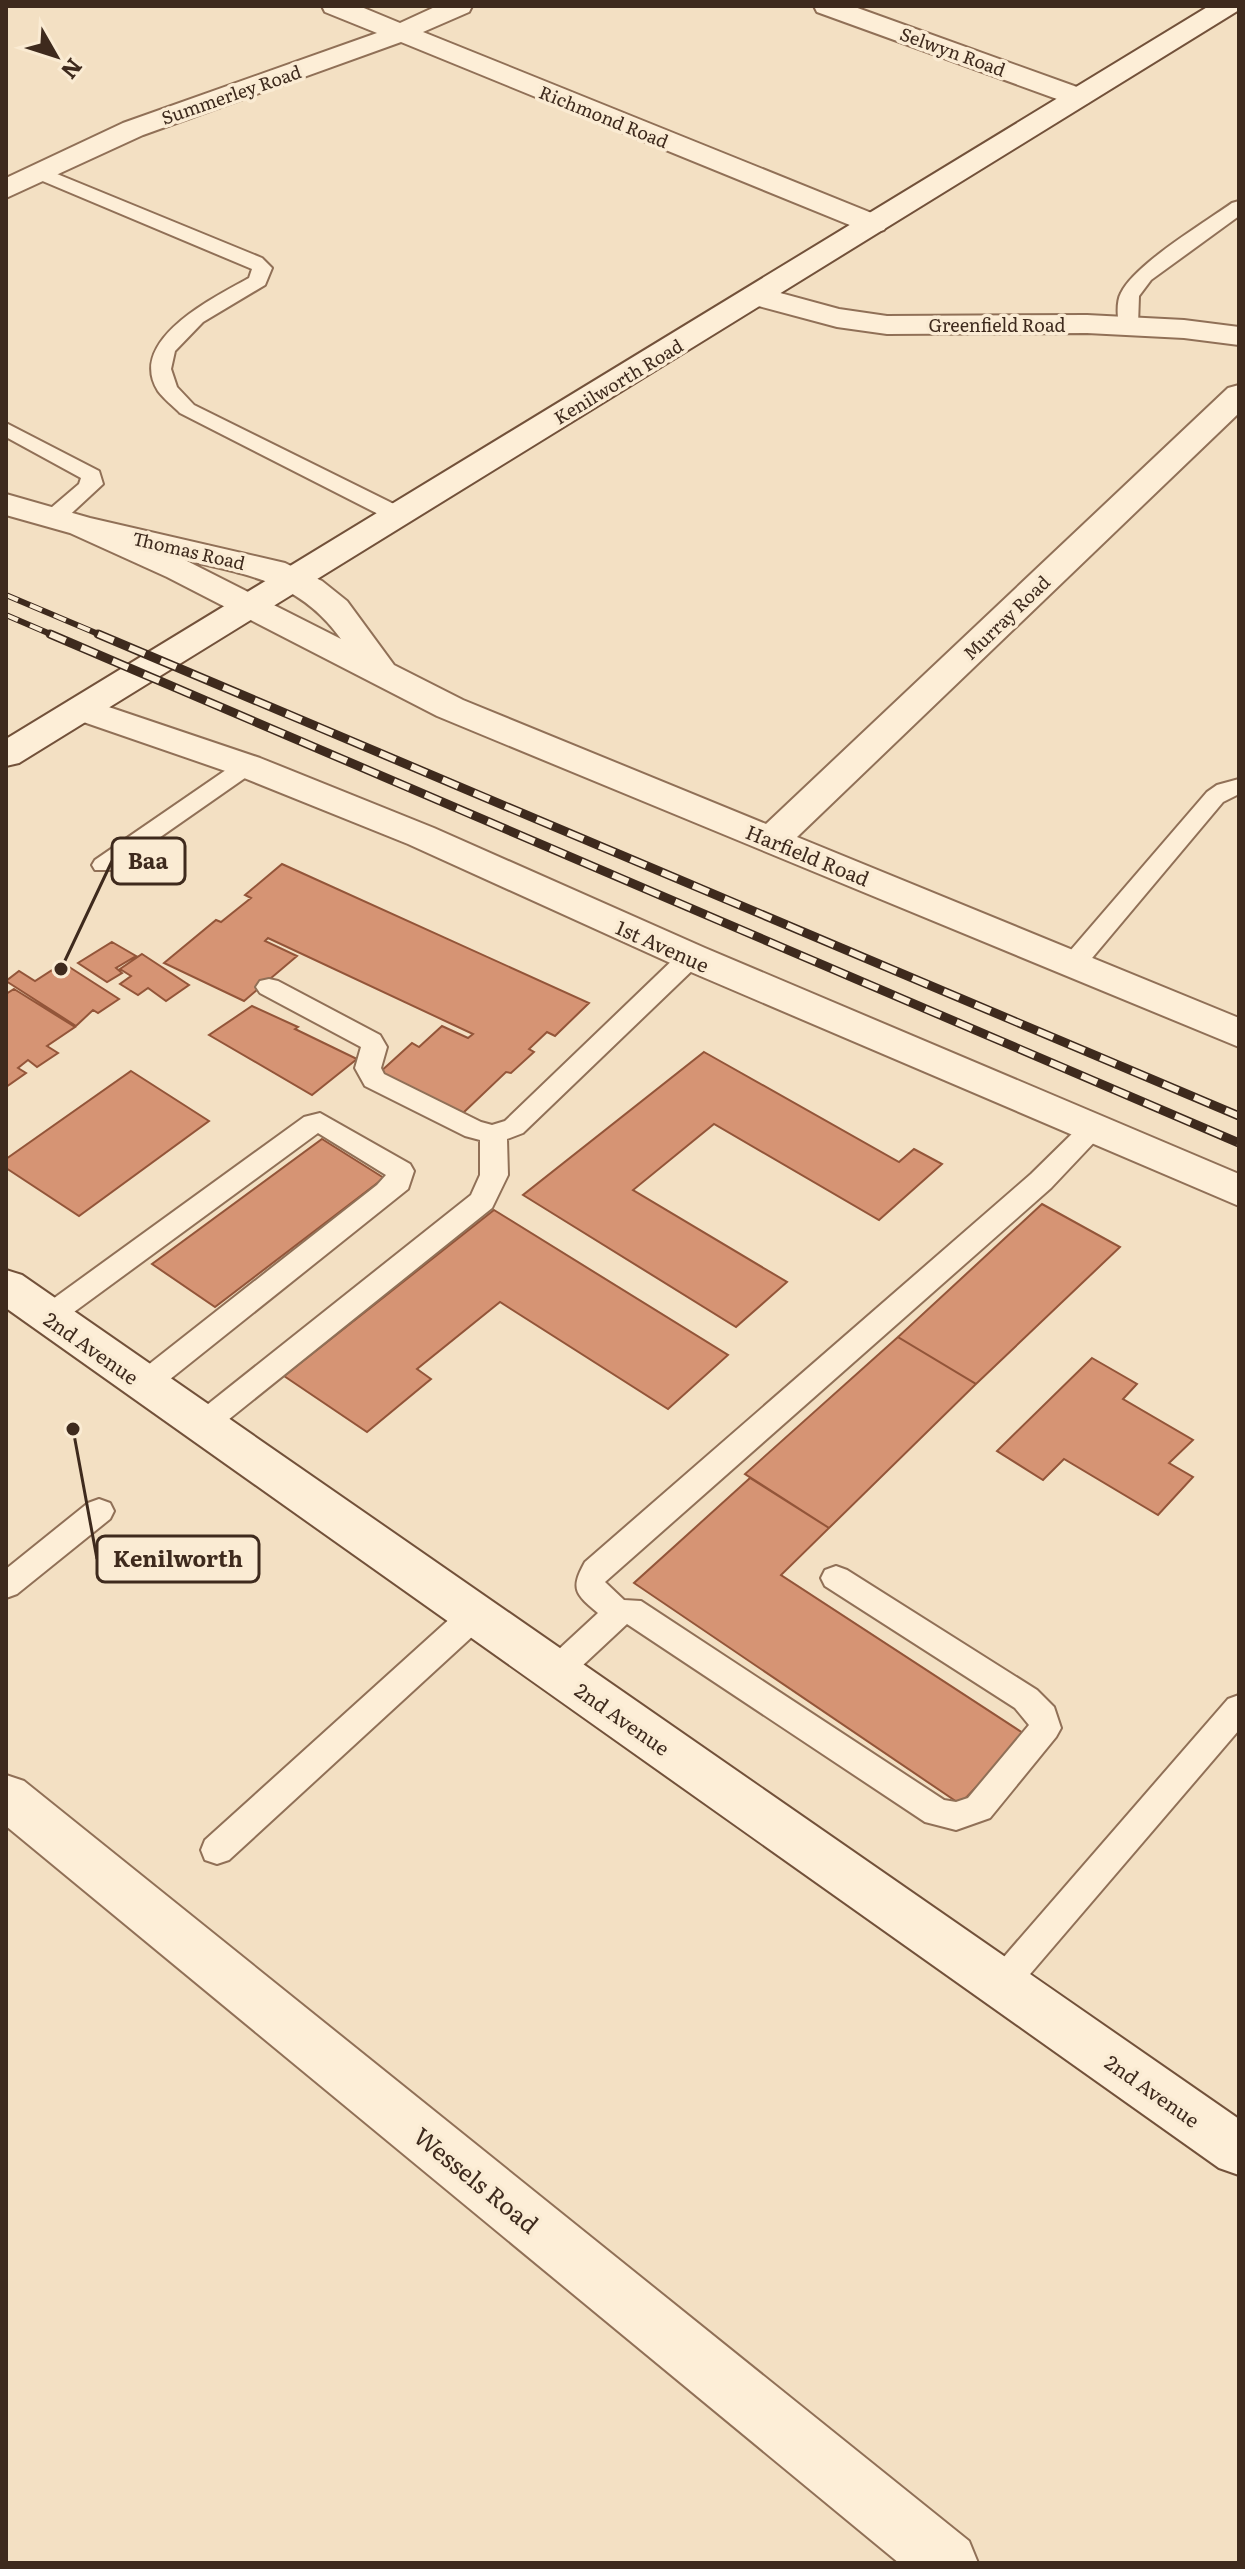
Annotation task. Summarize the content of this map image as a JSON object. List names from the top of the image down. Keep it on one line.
{"streets":{"street":["Selwyn Road","Summerley Road","Richmond Road","Greenfield Road","Kenilworth Road","Thomas Road","Murray Road","Harfield Road","1st Avenue","2nd Avenue","Wessels Road"]},"crossings":[["Selwyn Road","Kenilworth Road"],["Summerley Road","Richmond Road"],["Richmond Road","Kenilworth Road"],["Greenfield Road","Kenilworth Road"],["Kenilworth Road","Thomas Road"],["Kenilworth Road","Harfield Road"],["Kenilworth Road","1st Avenue"],["Thomas Road","Harfield Road"],["Murray Road","Harfield Road"]],"places":["Baa","Kenilworth"],"north":"bottom right"}
